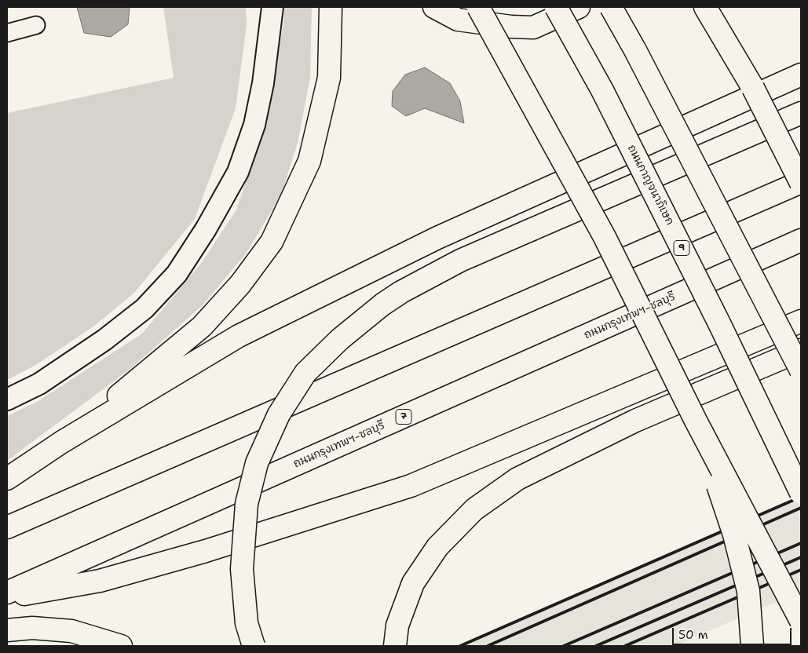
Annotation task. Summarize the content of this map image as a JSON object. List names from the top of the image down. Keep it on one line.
{"streets":{"highway":["ถนนกาญจนาภิเษก","9","ถนนกรุงเทพฯ-ชลบุรี","7"]},"scale_bar":"50 m"}
